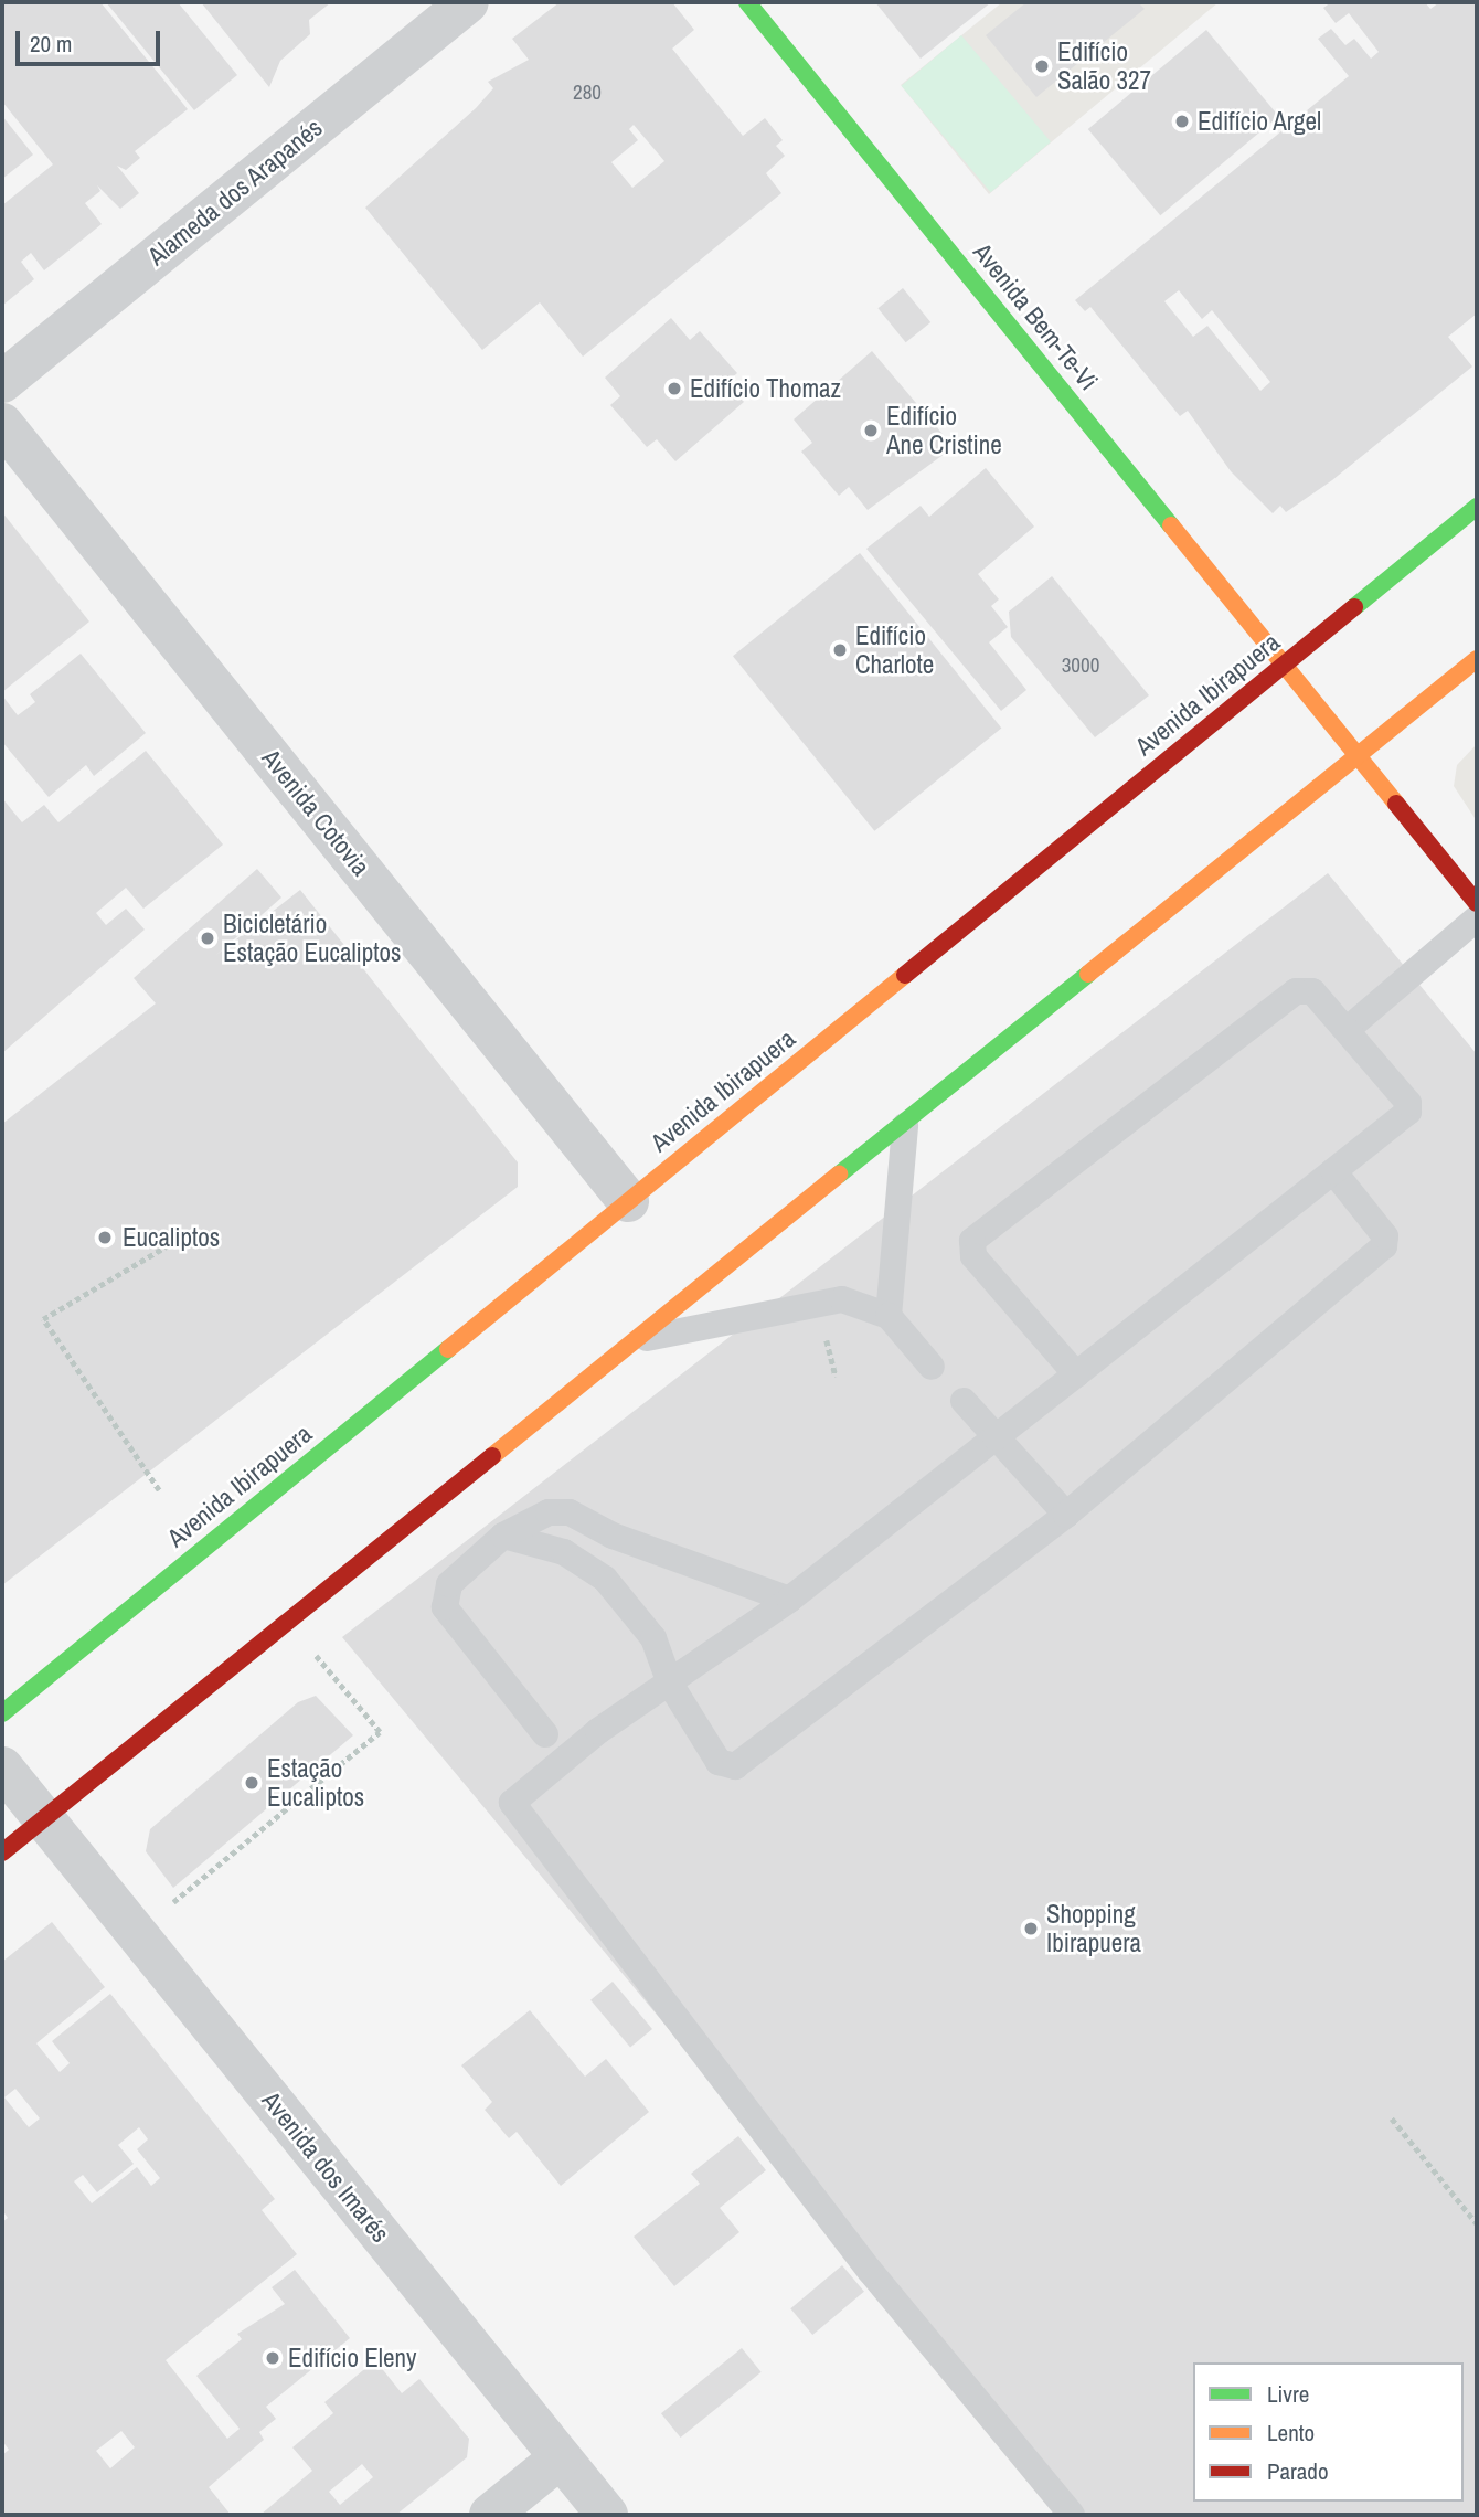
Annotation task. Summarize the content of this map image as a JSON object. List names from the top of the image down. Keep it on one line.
{"streets":{"main road":["Avenida Bem-Te-Vi","Avenida Ibirapuera"],"street":["Alameda dos Arapanés","Avenida Cotovia","Avenida dos Imarés"]},"crossings":[["Avenida Bem-Te-Vi","Avenida Ibirapuera"],["Avenida Ibirapuera","Avenida Cotovia"]],"places":["Edifício Salão 327","Edifício Argel","Edifício Thomaz","Edifício Ane Cristine","Edifício Charlote","Bicicletário Estação Eucaliptos","Eucaliptos","Estação Eucaliptos","Shopping Ibirapuera","Edifício Eleny"],"house_numbers":["280","3000"],"legend":["Livre","Lento","Parado"],"scale_bar":"20 m"}
